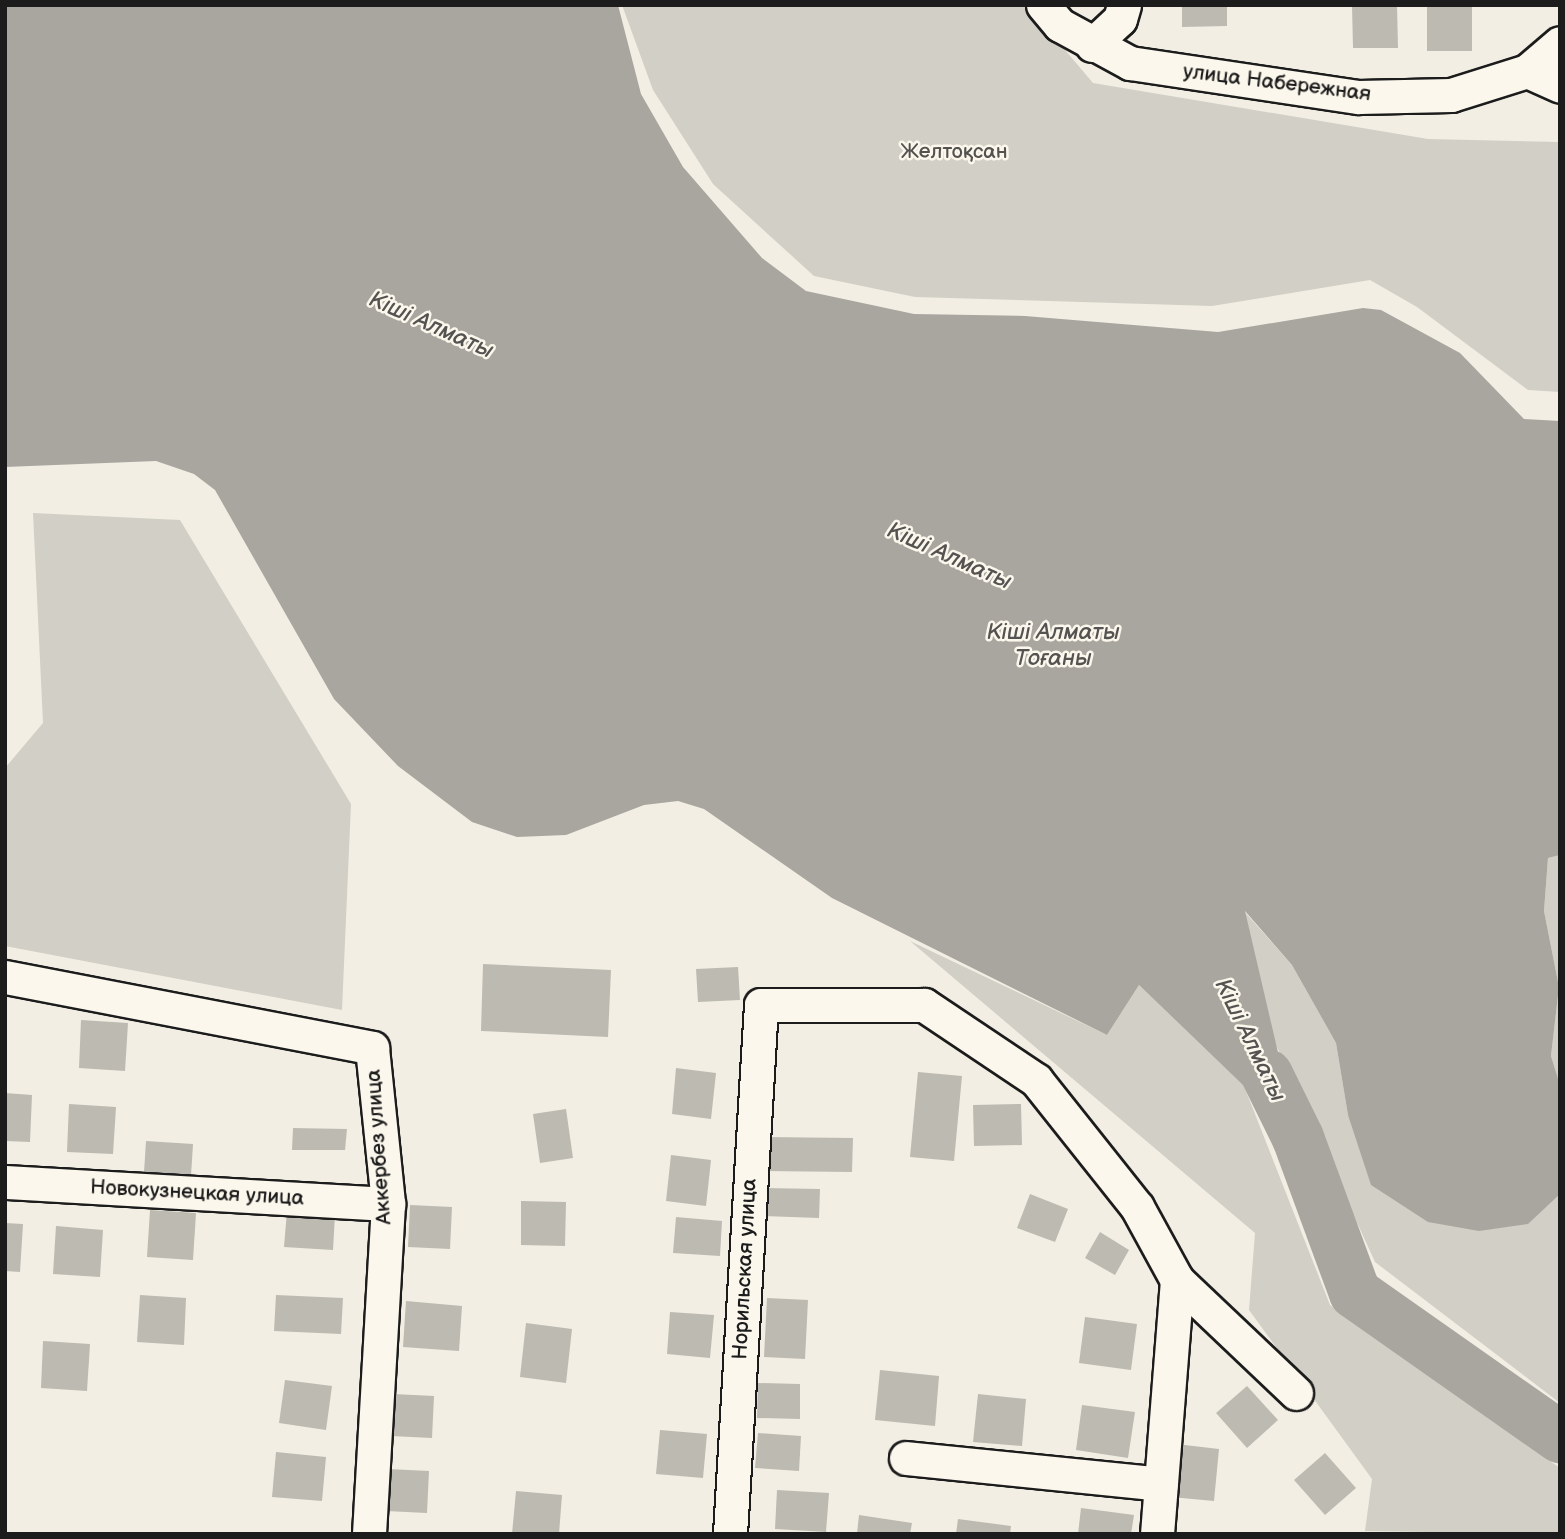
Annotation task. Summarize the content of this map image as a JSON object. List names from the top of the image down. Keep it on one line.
{"streets":{"street":["улица Набережная","Аккербез улица","Новокузнецкая улица","Норильская улица"]},"crossings":[["Аккербез улица","Новокузнецкая улица"]],"water":["Кіші Алматы","Кіші Алматы Тоғаны"],"parks":["Желтоқсан"]}
